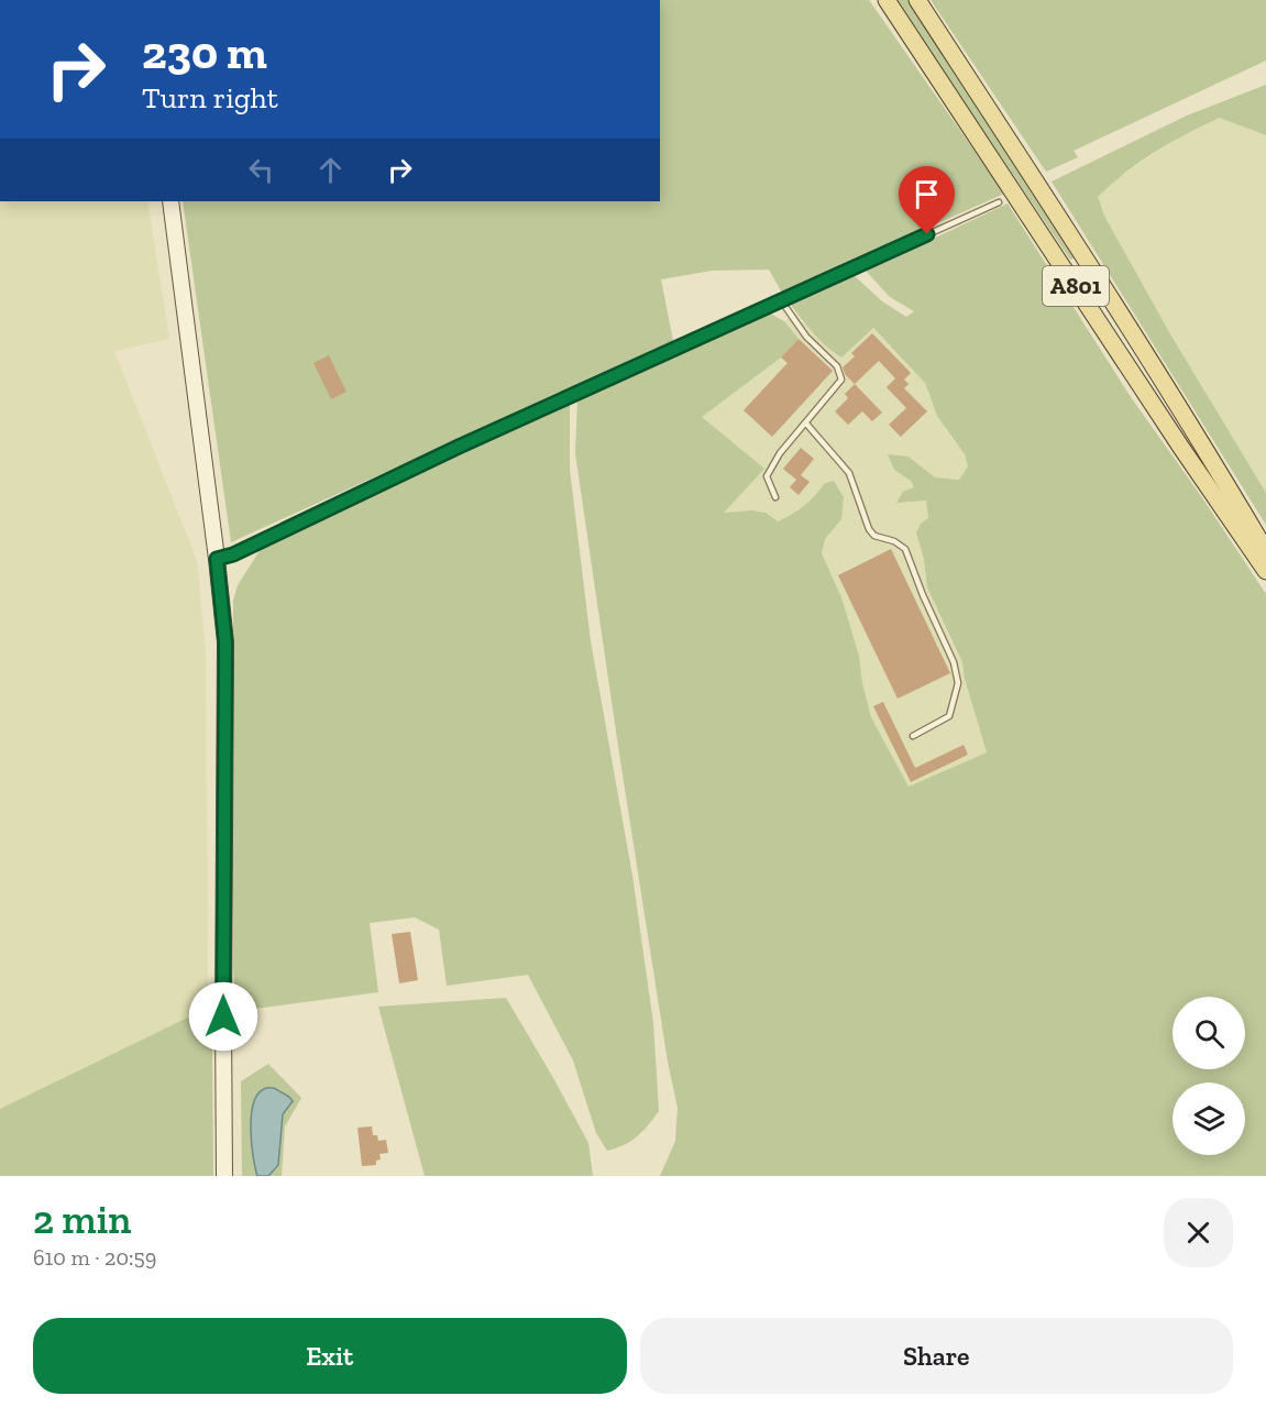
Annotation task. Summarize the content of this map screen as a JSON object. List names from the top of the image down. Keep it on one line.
{"streets":{"main road":["A801"]},"page":{"turn":["230 m","Turn right"],"heading":["2 min","610 m · 20:59"],"buttons":["Exit","Share"]}}
